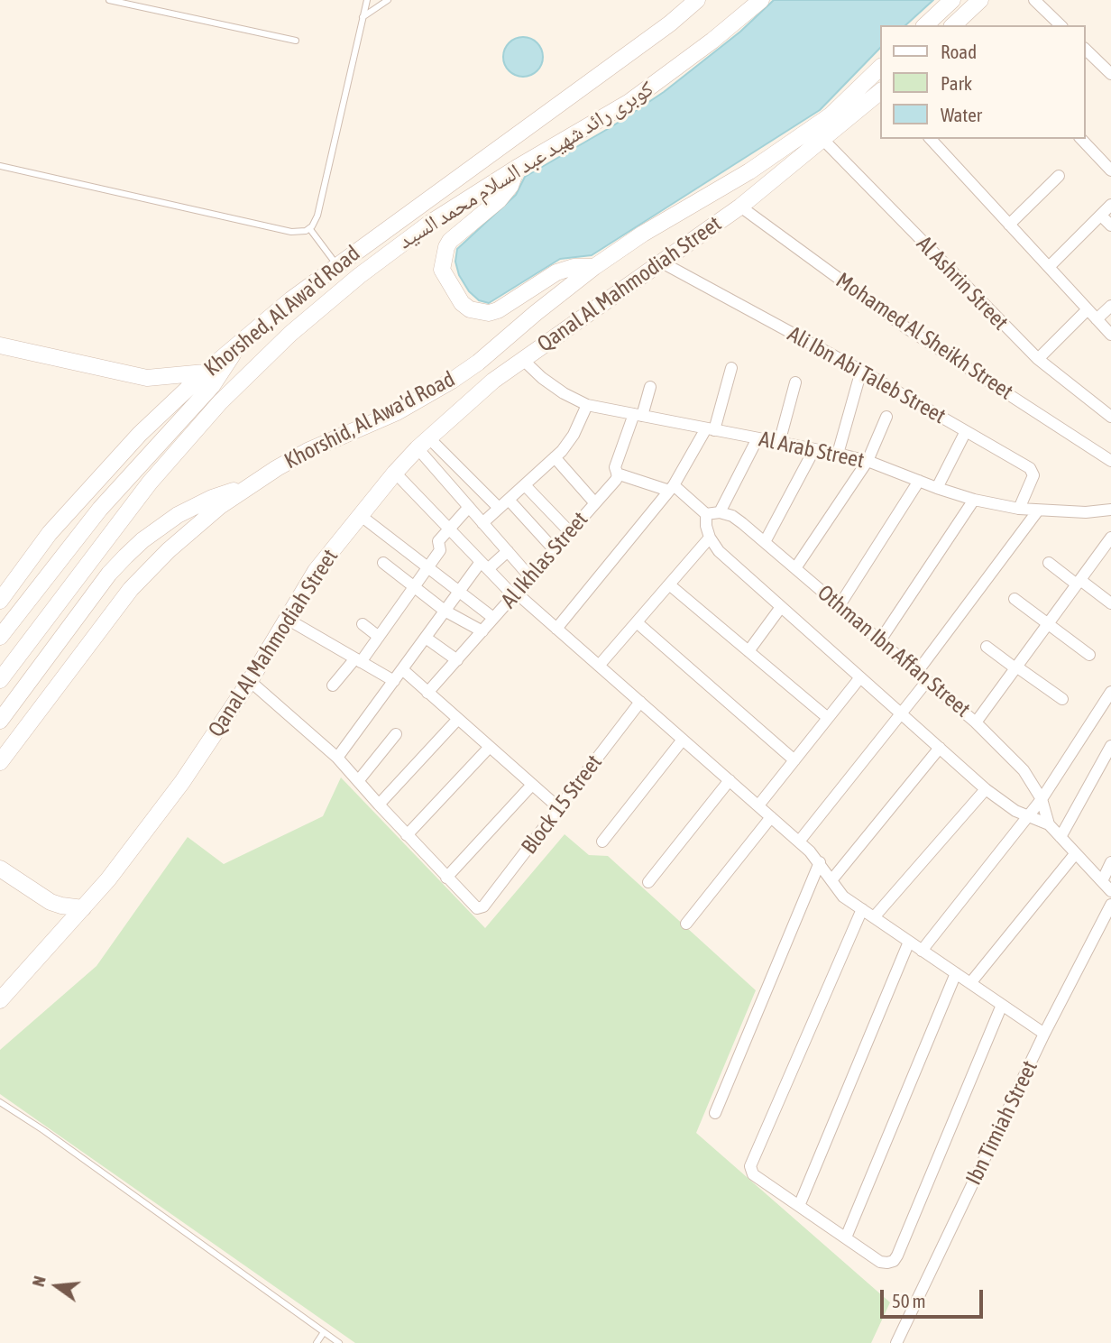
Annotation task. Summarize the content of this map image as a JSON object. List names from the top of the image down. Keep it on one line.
{"streets":{"main road":["كوبرى رائد شهيد عبد السلام محمد السيد","Qanal Al Mahmodiah Street","Khorshed, Al Awa'd Road","Khorshid, Al Awa'd Road"],"street":["Al Ashrin Street","Mohamed Al Sheikh Street","Ali Ibn Abi Taleb Street","Al Arab Street","Al Ikhlas Street","Othman Ibn Affan Street","Block 15 Street","Ibn Timiah Street"]},"crossings":[["Al Ashrin Street","Qanal Al Mahmodiah Street"],["Qanal Al Mahmodiah Street","Mohamed Al Sheikh Street"],["Qanal Al Mahmodiah Street","Ali Ibn Abi Taleb Street"],["Qanal Al Mahmodiah Street","Al Arab Street"],["Ali Ibn Abi Taleb Street","Al Arab Street"],["Al Arab Street","Al Ikhlas Street"]],"legend":["Road","Park","Water"],"scale_bar":"50 m","north":"left"}
